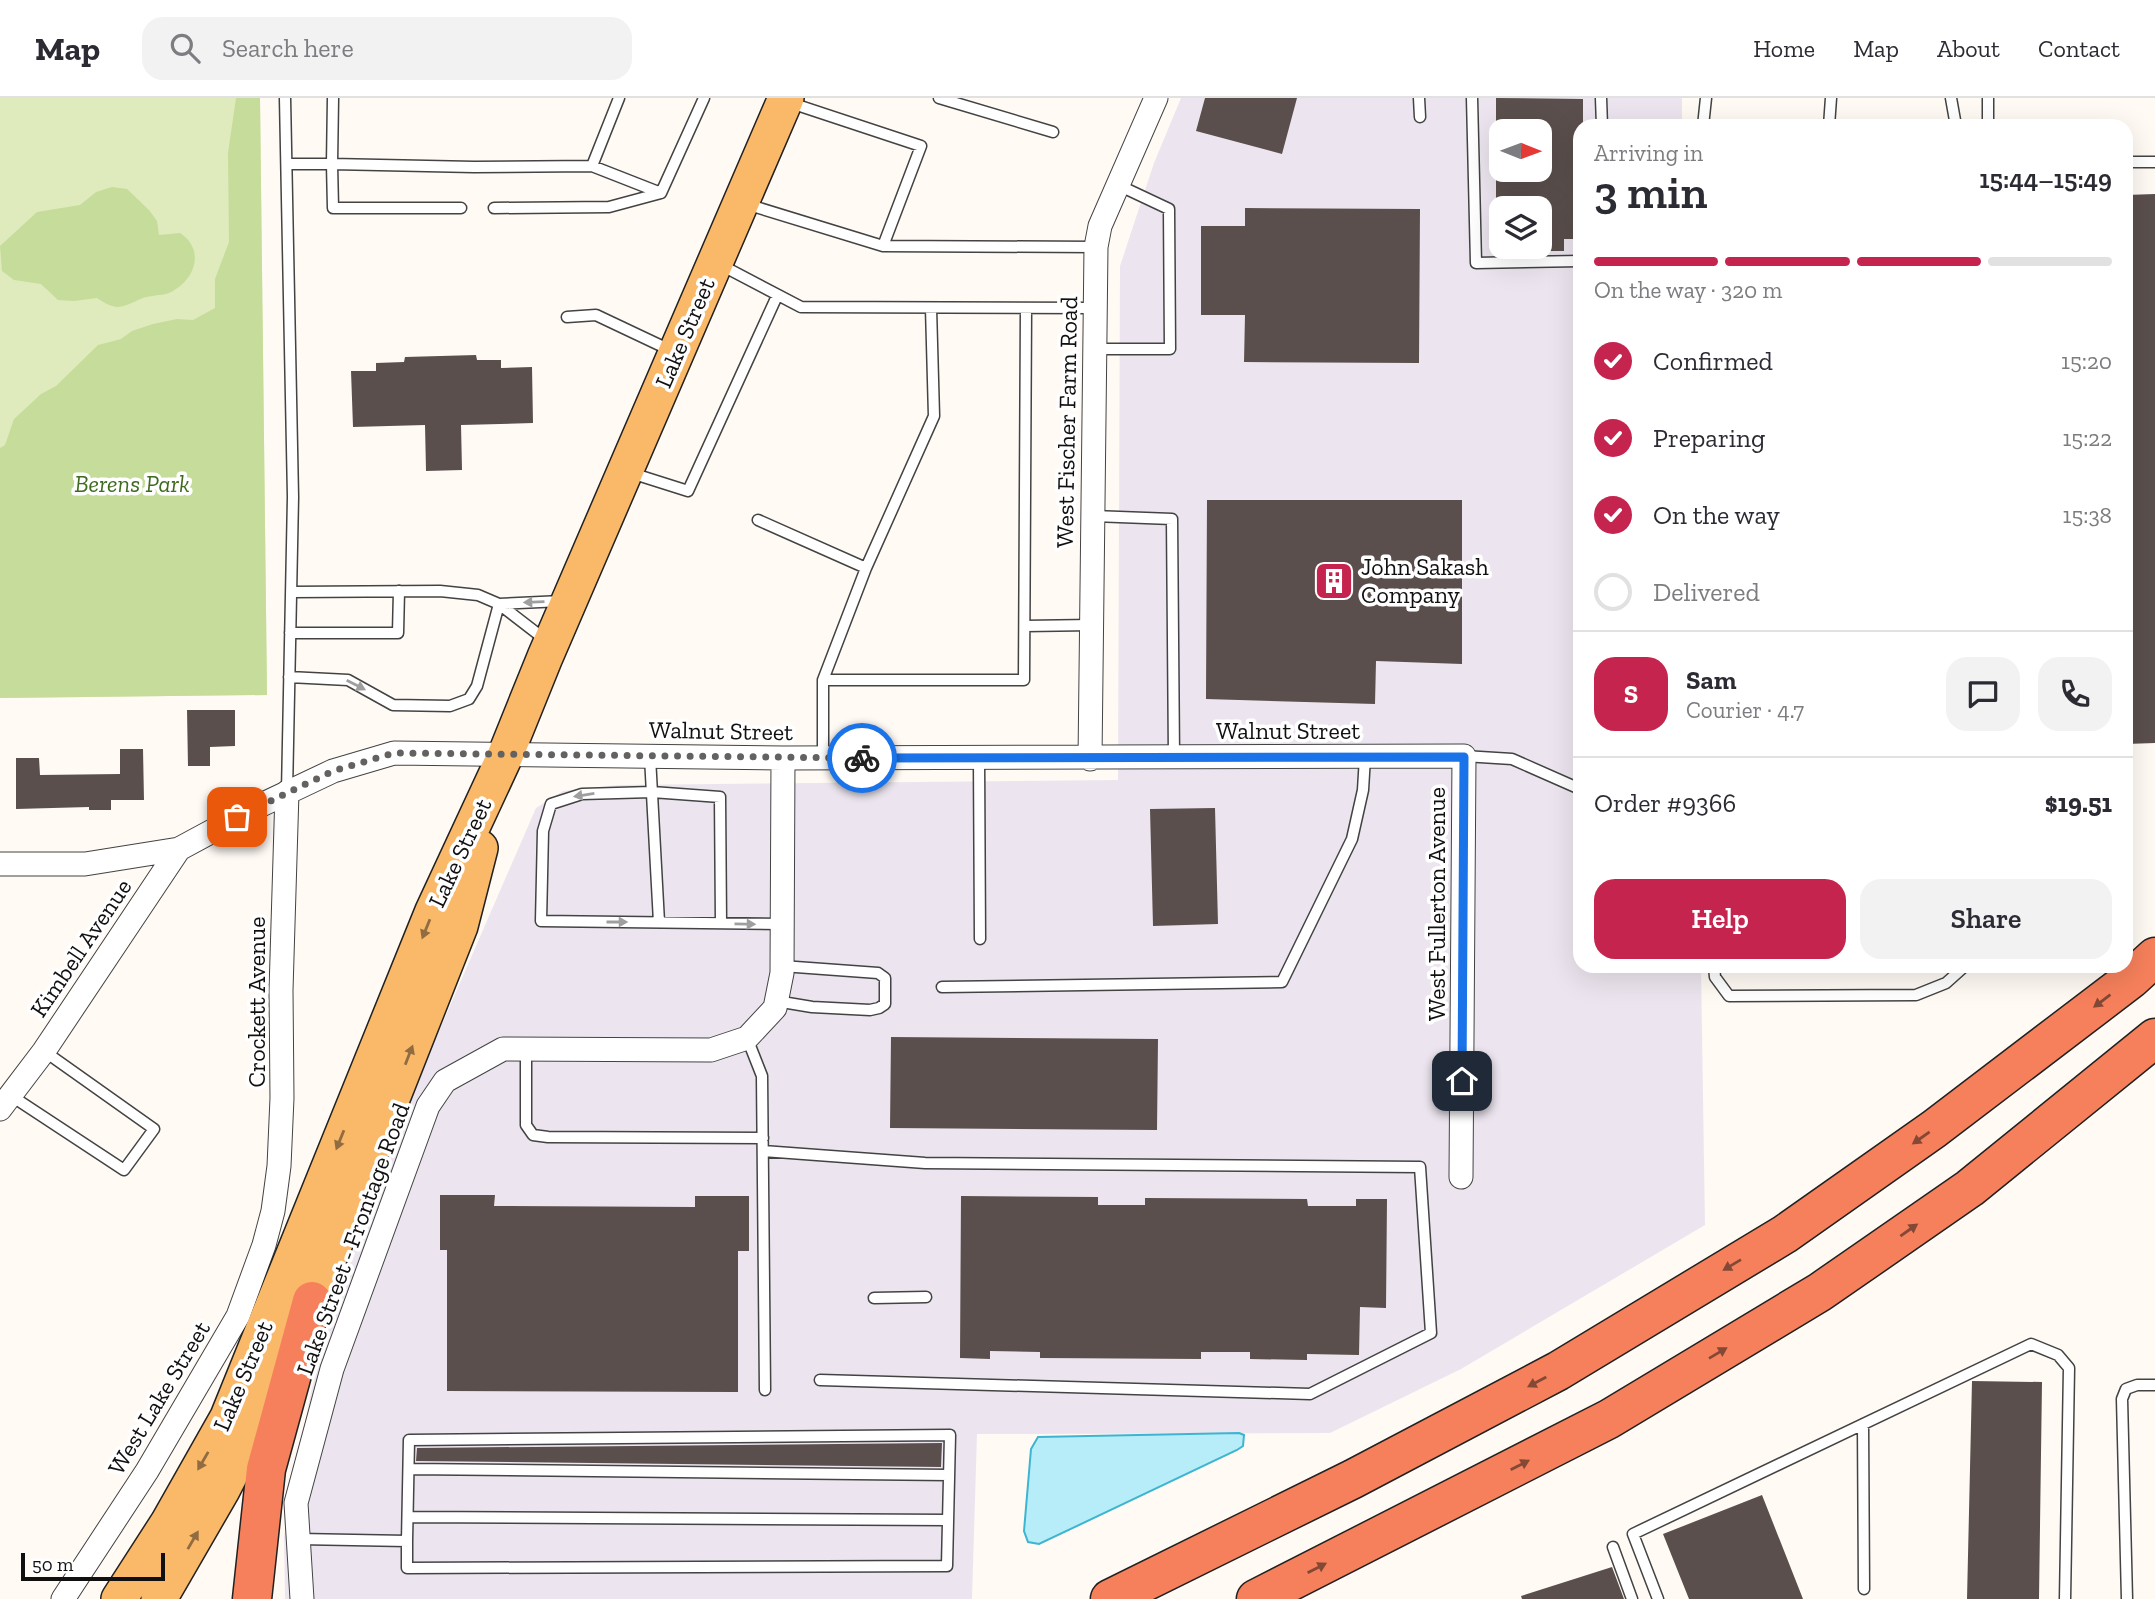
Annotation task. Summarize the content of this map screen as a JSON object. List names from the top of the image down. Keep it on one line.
{"streets":{"main road":["Lake Street"],"street":["West Fischer Farm Road","Walnut Street","West Fullerton Avenue","Kimbell Avenue","Crockett Avenue","Lake Street - Frontage Road","West Lake Street"]},"crossings":[["Lake Street","Walnut Street"],["West Fischer Farm Road","Walnut Street"],["Walnut Street","West Fullerton Avenue"],["Walnut Street","Kimbell Avenue"],["Walnut Street","Crockett Avenue"],["Walnut Street","Lake Street - Frontage Road"],["Crockett Avenue","West Lake Street"]],"parks":["Berens Park"],"places":{"building":["John Sakash Company"]},"scale_bar":"50 m","north":"right","page":{"header":"Map","search":"Search here","nav":["Home","Map","About","Contact"],"heading":["3 min","Arriving in","15:44–15:49"],"panel":["Sam","Courier · 4.7","Order #9366","$19.51"],"bar":"On the way · 320 m","list":[["Confirmed","15:20"],["Preparing","15:22"],["On the way","15:38"],"Delivered"],"round":"S","buttons":["Help","Share"],"scale":"50 m"}}
